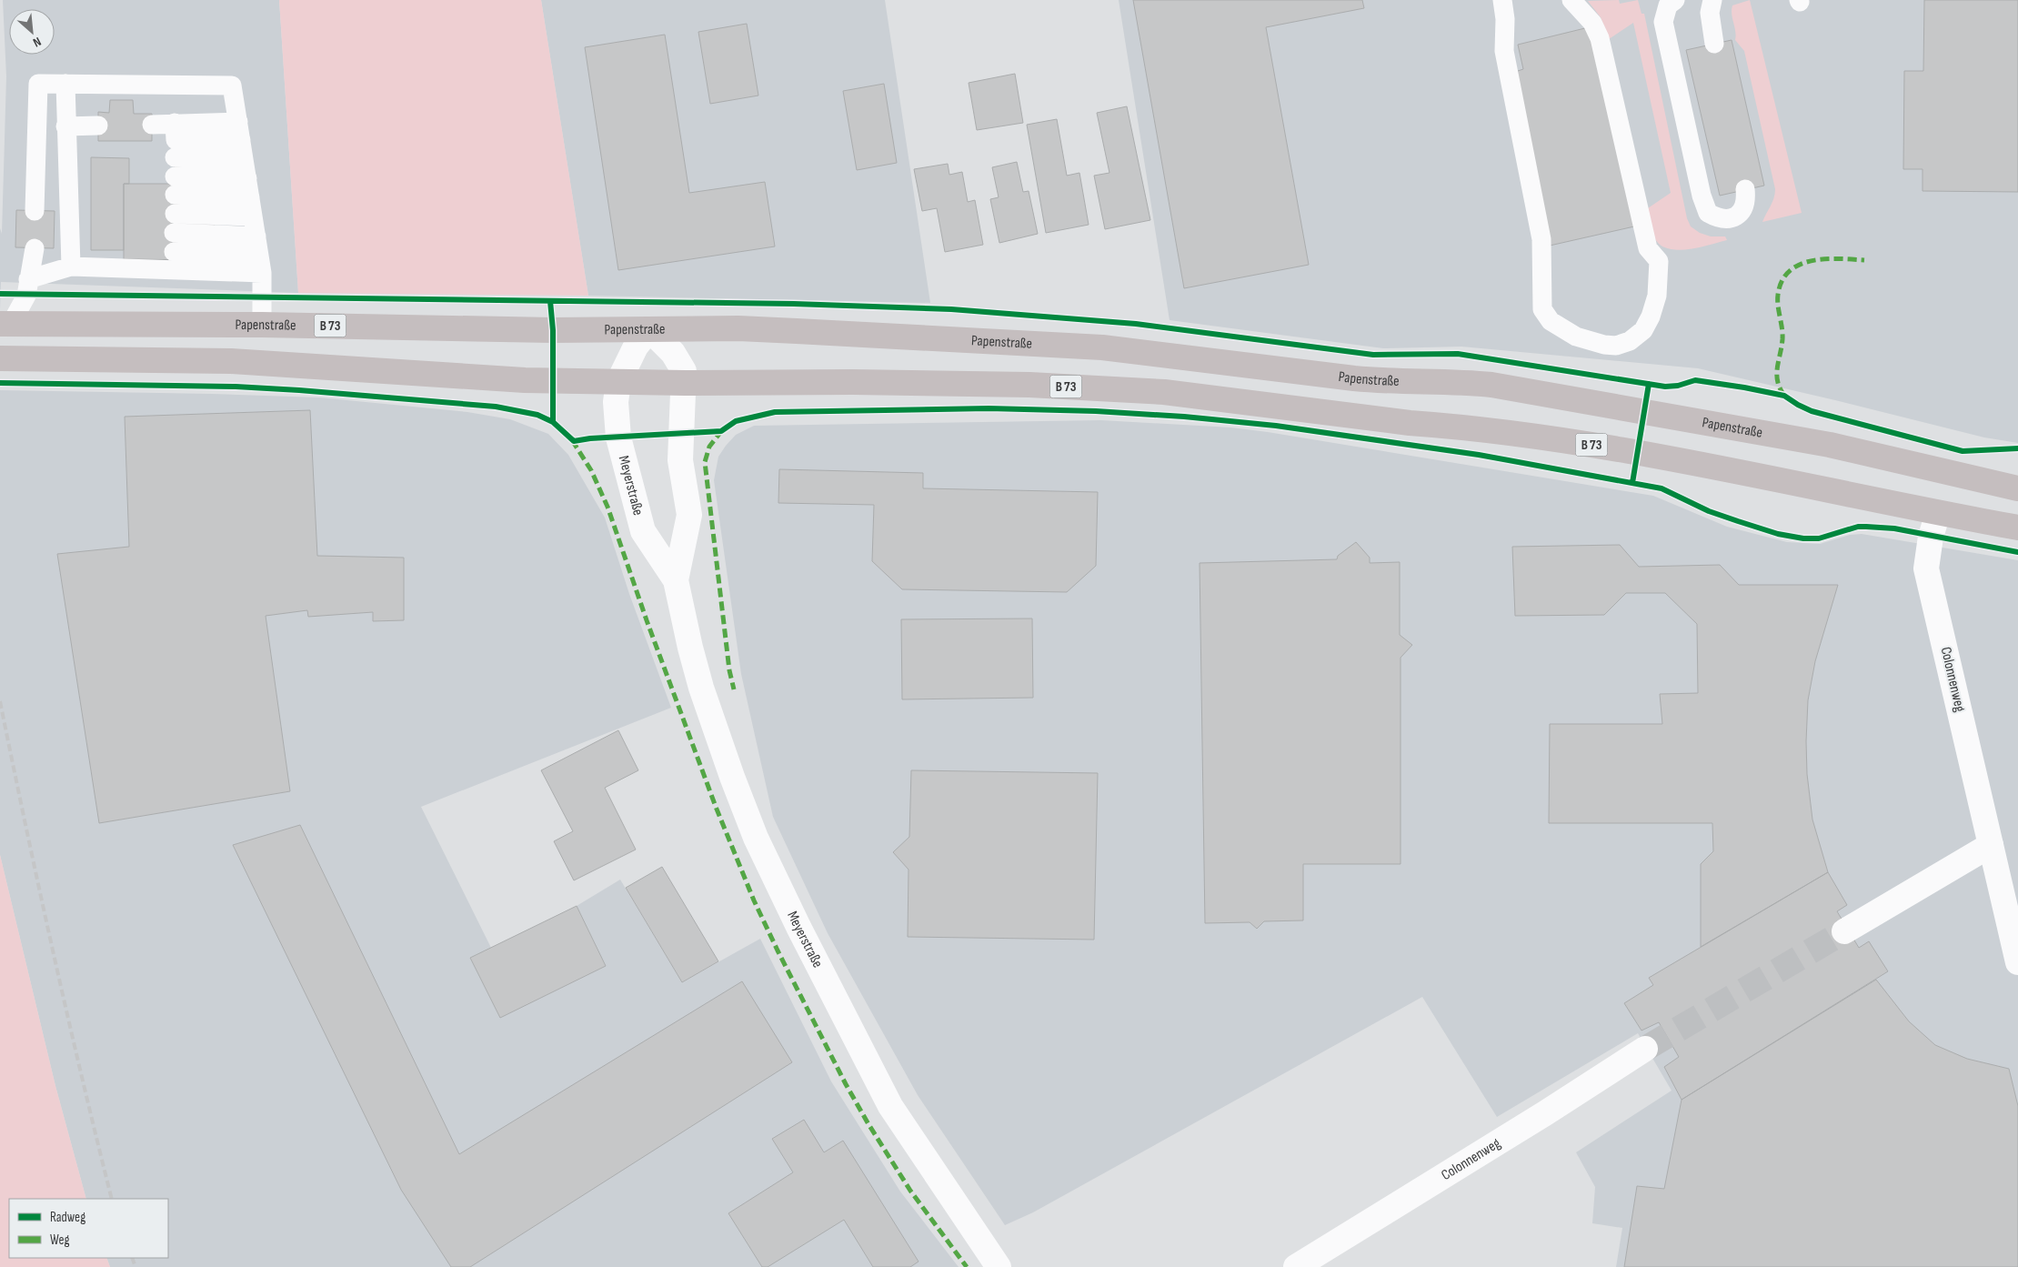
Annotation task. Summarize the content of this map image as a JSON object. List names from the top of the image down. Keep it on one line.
{"streets":{"main road":["Papenstraße","B 73"],"street":["Meyerstraße","Colonnenweg"]},"crossings":[["Papenstraße","Meyerstraße"],["B 73","Meyerstraße"],["B 73","Colonnenweg"]],"legend":["Radweg","Weg"],"north":"bottom right"}
